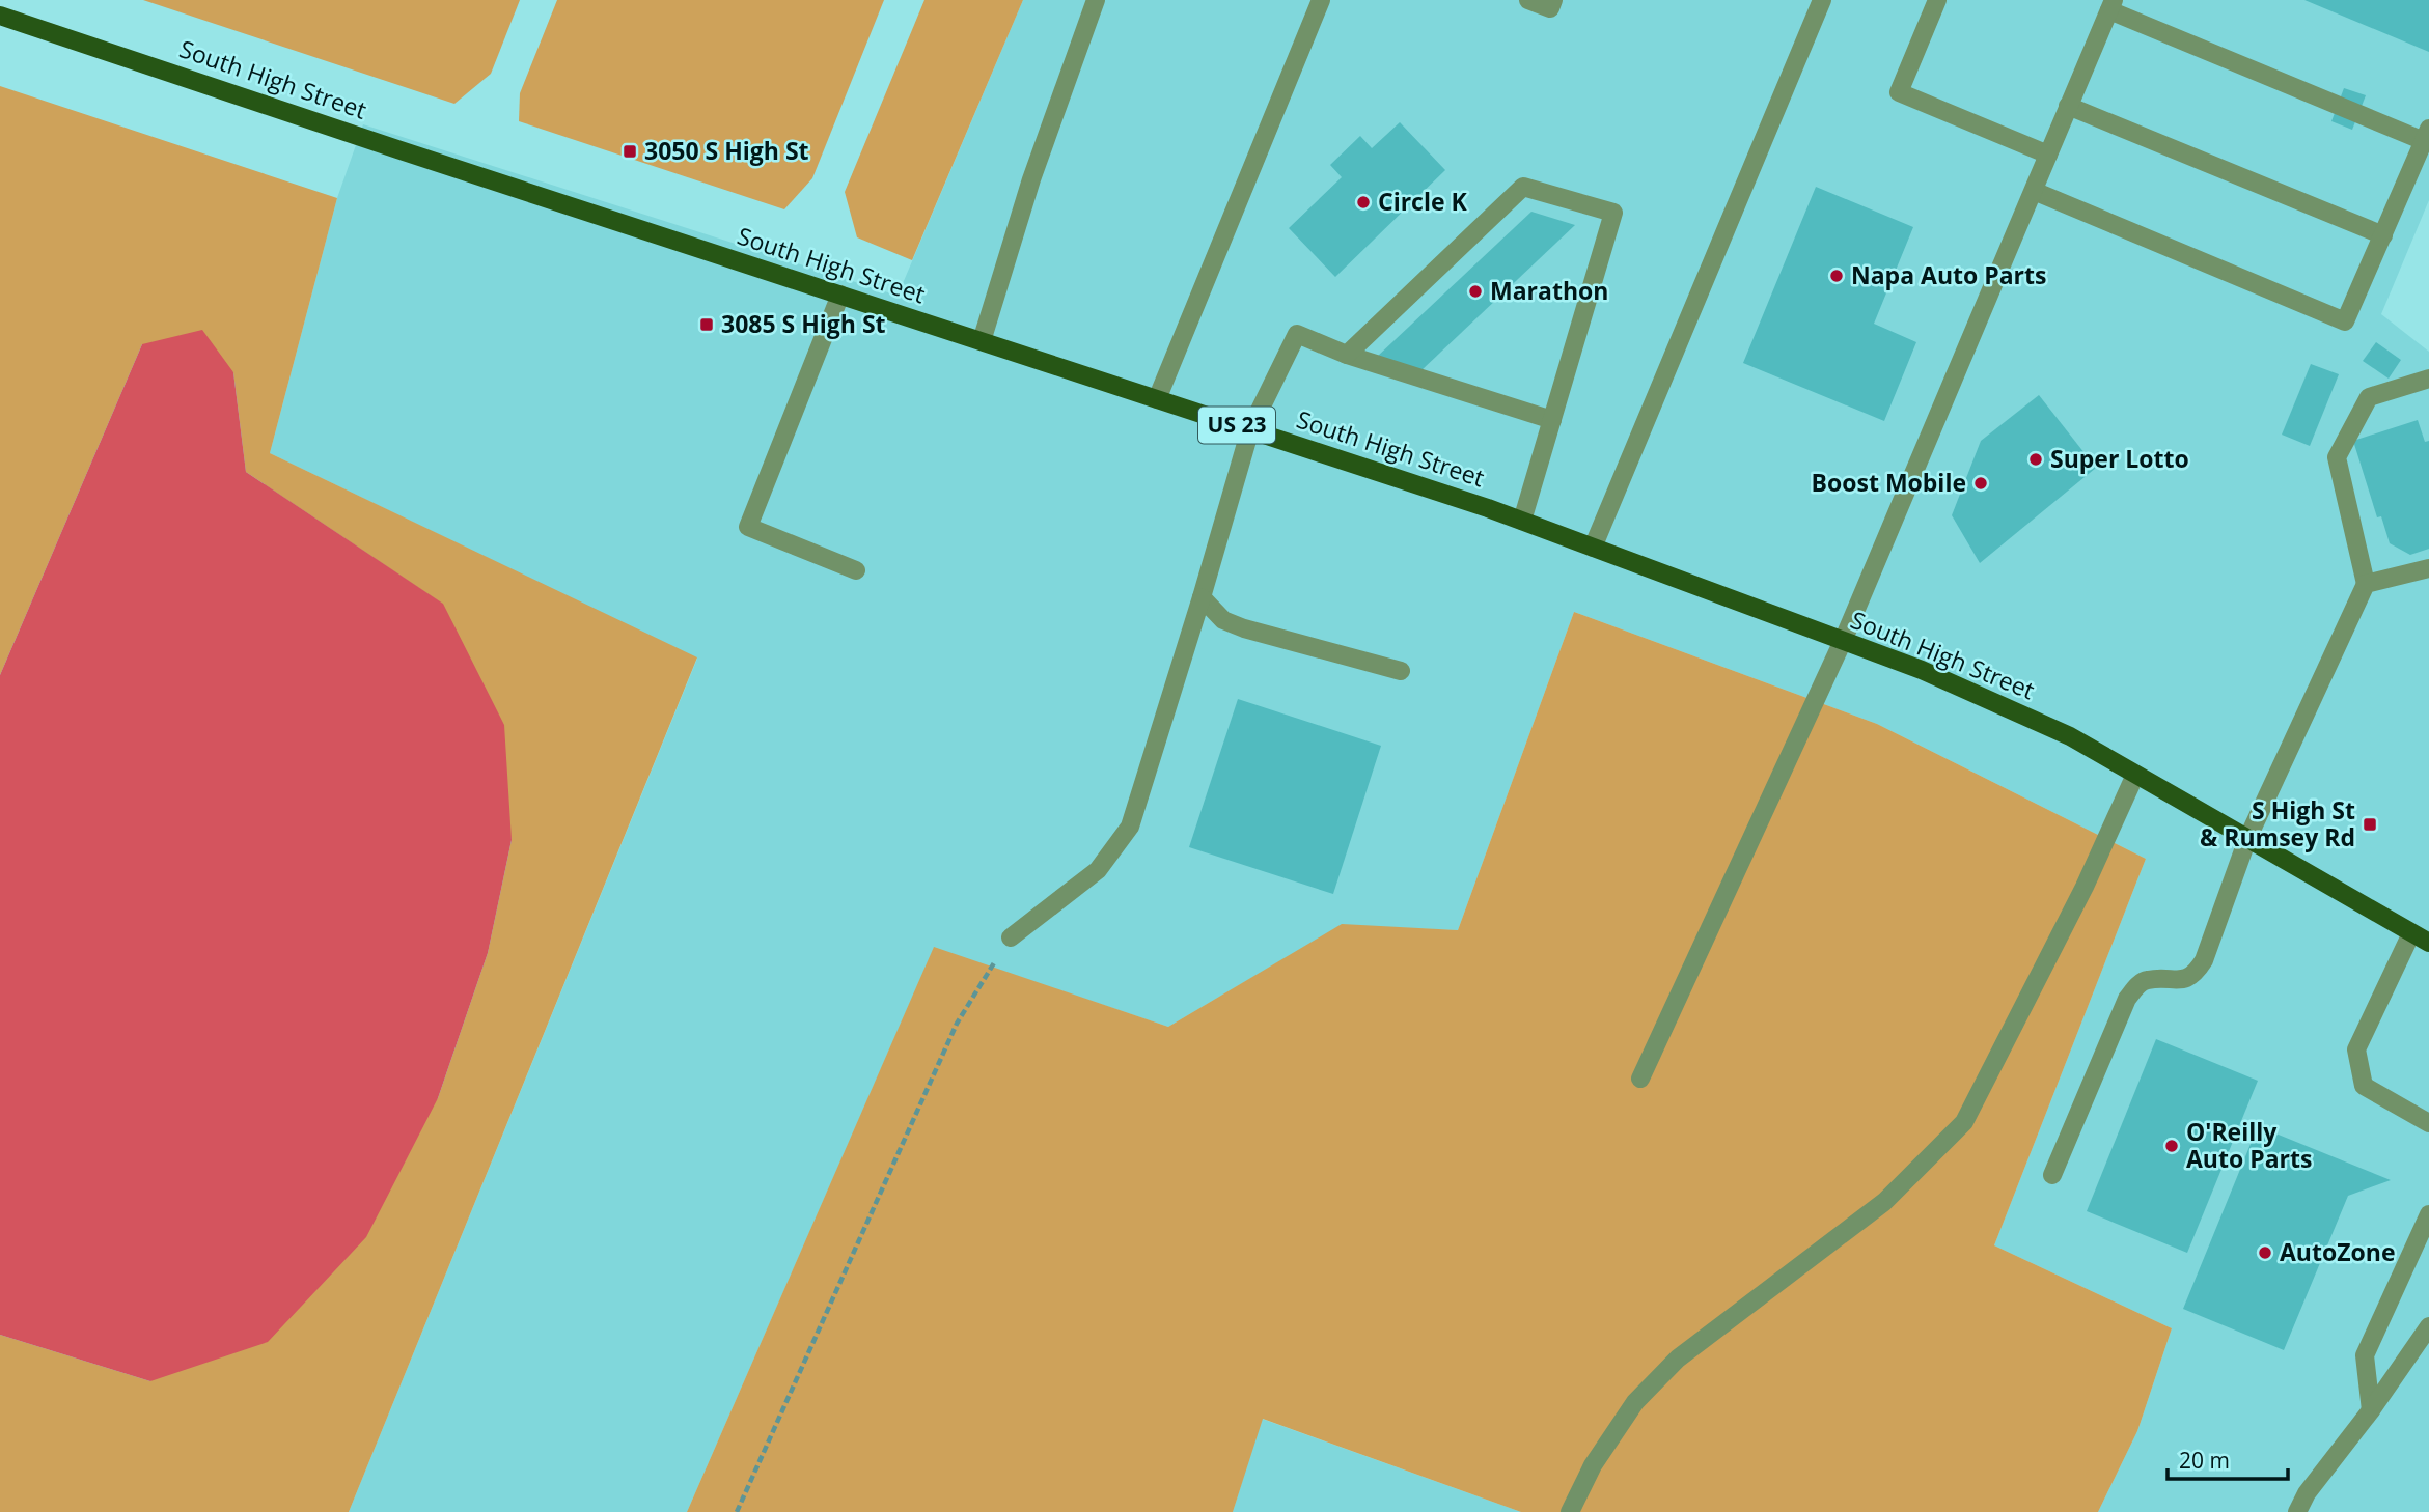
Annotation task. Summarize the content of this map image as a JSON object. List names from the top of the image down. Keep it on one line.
{"streets":{"main road":["South High Street","US 23"]},"places":{"transit":["3050 S High St","3085 S High St","S High St & Rumsey Rd"],"other":["Circle K","Napa Auto Parts","Marathon","Super Lotto","Boost Mobile","O'Reilly Auto Parts","AutoZone"]},"scale_bar":"20 m"}
